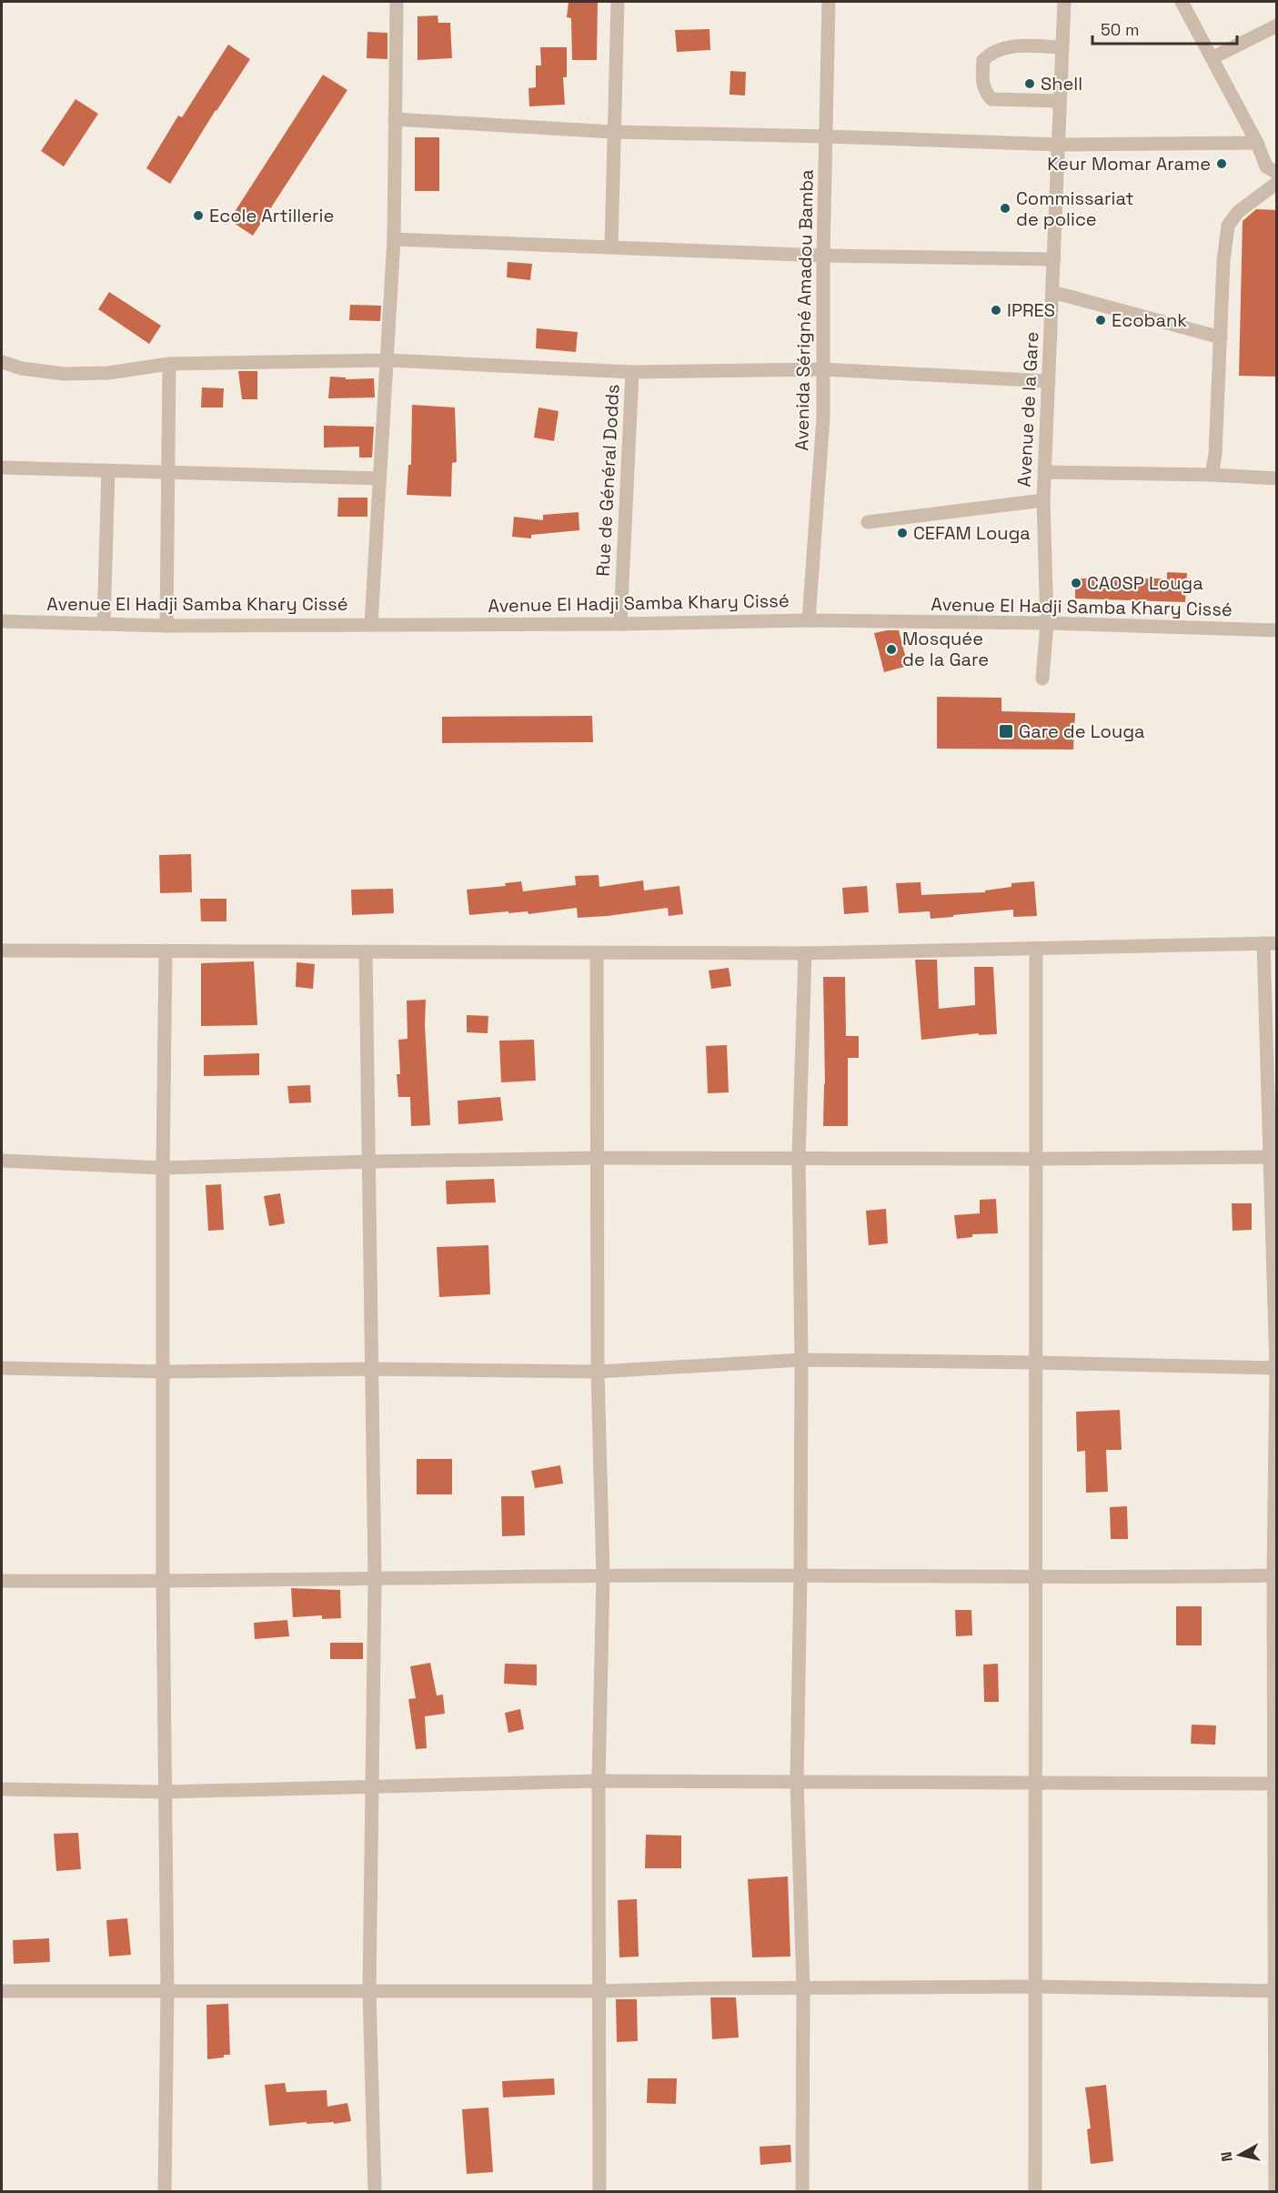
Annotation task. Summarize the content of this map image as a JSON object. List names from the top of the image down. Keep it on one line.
{"streets":{"street":["Avenida Sérigné Amadou Bamba","Avenue de la Gare","Rue de Général Dodds","Avenue El Hadji Samba Khary Cissé"]},"crossings":[["Avenida Sérigné Amadou Bamba","Avenue El Hadji Samba Khary Cissé"],["Avenue de la Gare","Avenue El Hadji Samba Khary Cissé"],["Rue de Général Dodds","Avenue El Hadji Samba Khary Cissé"]],"places":{"other":["Shell","Keur Momar Arame","Commissariat de police","Ecole Artillerie","IPRES","Ecobank","CEFAM Louga","CAOSP Louga","Mosquée de la Gare"],"transit":["Gare de Louga"]},"scale_bar":"50 m","north":"left"}
